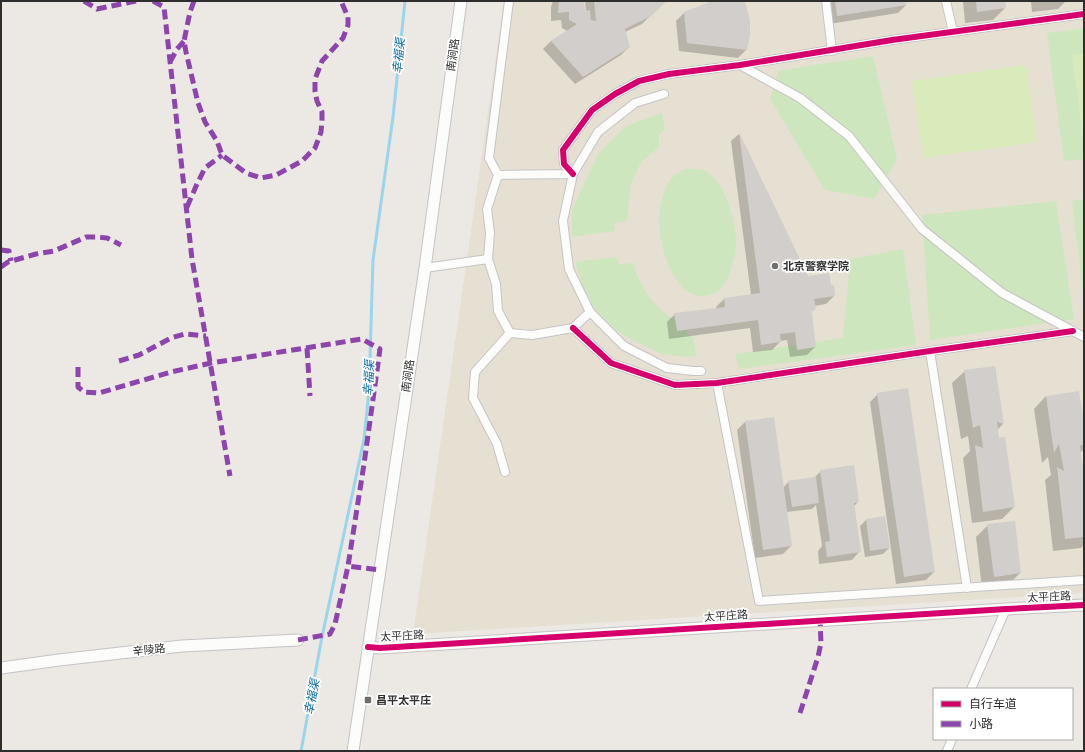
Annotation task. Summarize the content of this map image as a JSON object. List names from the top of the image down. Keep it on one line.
{"streets":{"street":["南涧路","太平庄路","辛陵路"]},"crossings":[["南涧路","太平庄路"]],"water":["幸福渠"],"places":{"other":["北京警察学院"],"transit":["昌平太平庄"]},"legend":["自行车道","小路"]}
